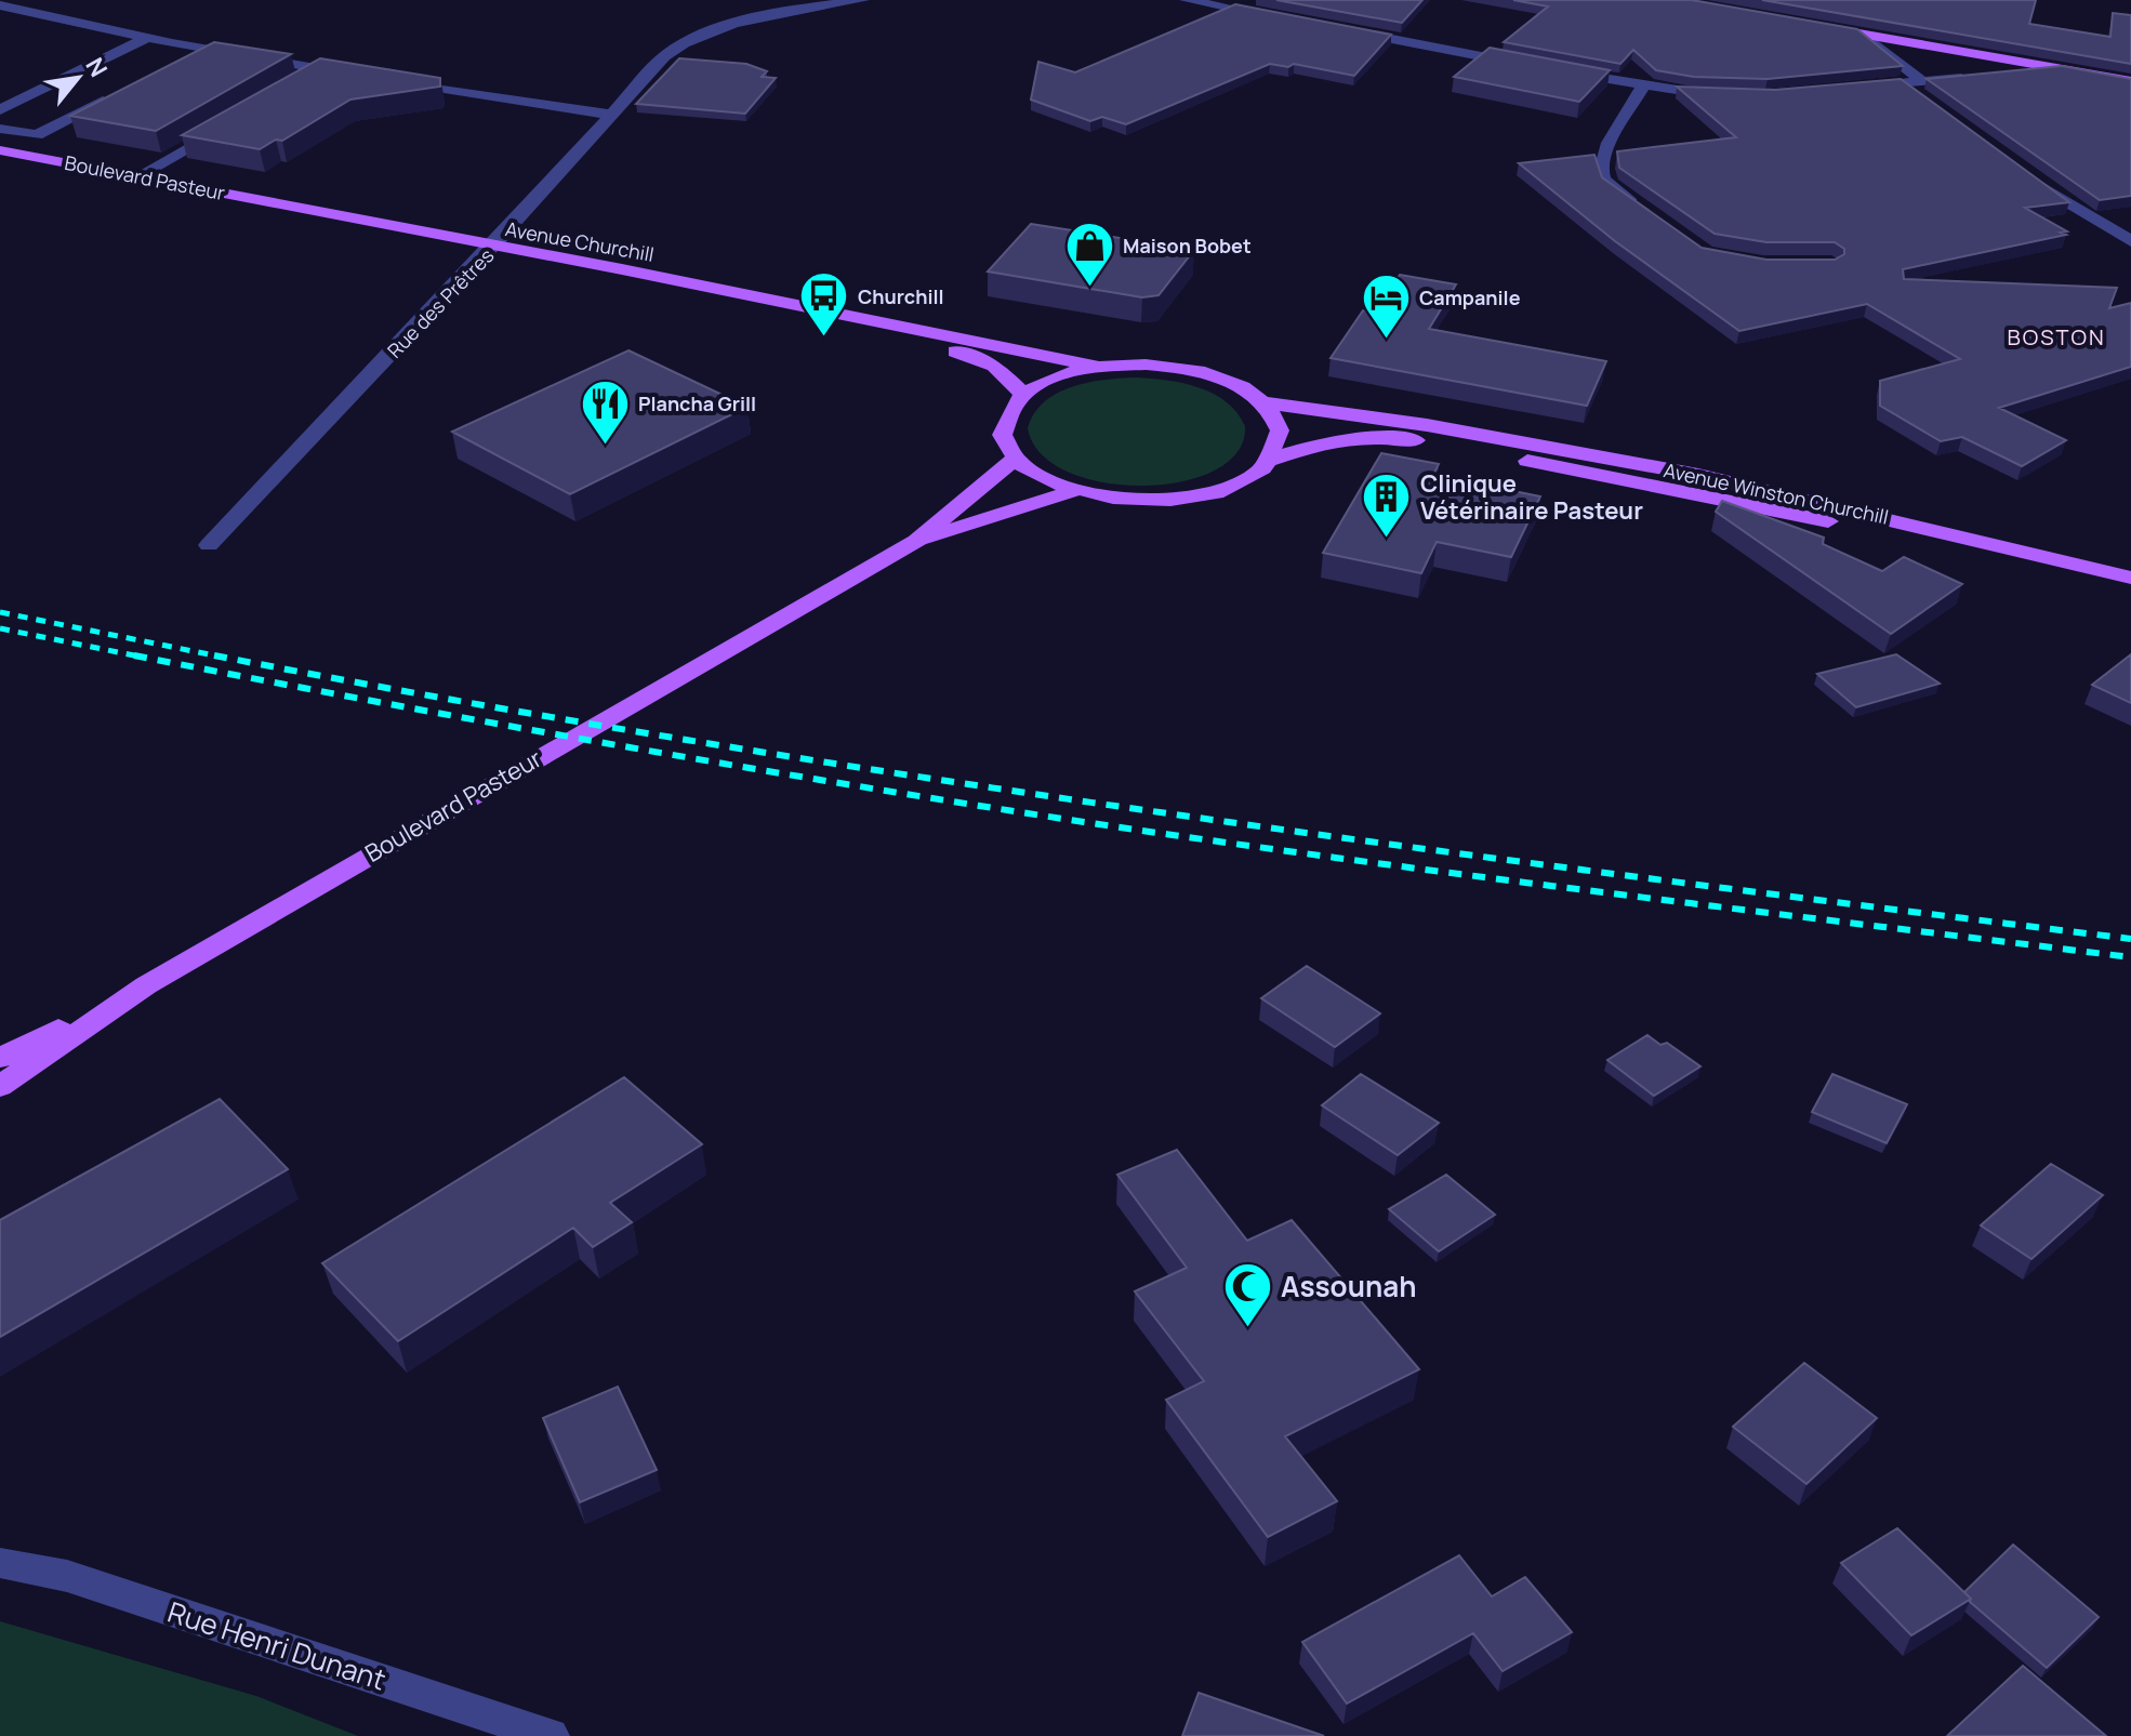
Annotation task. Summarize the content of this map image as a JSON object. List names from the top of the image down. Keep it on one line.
{"streets":{"main road":["Boulevard Pasteur","Avenue Churchill","Avenue Winston Churchill"],"street":["Rue des Prêtres","Rue Henri Dunant"]},"crossings":[["Boulevard Pasteur","Avenue Churchill"],["Boulevard Pasteur","Rue des Prêtres"],["Avenue Churchill","Rue des Prêtres"]],"districts":["BOSTON"],"places":{"shop":["Maison Bobet"],"bus stop":["Churchill"],"hotel":["Campanile"],"restaurant":["Plancha Grill"],"building":["Clinique Vétérinaire Pasteur"],"mosque":["Assounah"]},"north":"top right"}
